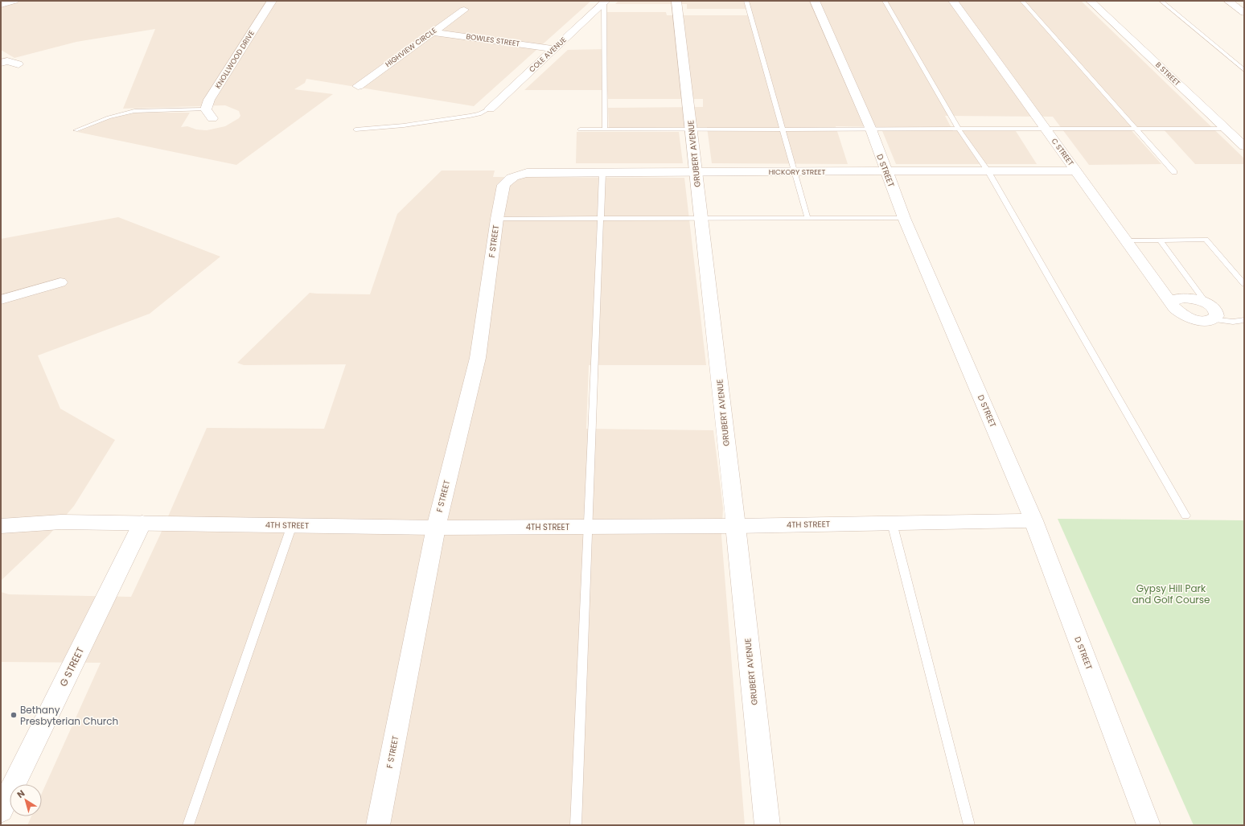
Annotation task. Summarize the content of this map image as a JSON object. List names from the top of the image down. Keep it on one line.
{"streets":{"street":["BOWLES STREET","HIGHVIEW CIRCLE","COLE AVENUE","KNOLLWOOD DRIVE","B STREET","C STREET","GRUBERT AVENUE","D STREET","HICKORY STREET","F STREET","4TH STREET","G STREET"]},"crossings":[["BOWLES STREET","HIGHVIEW CIRCLE"],["BOWLES STREET","COLE AVENUE"],["C STREET","HICKORY STREET"],["GRUBERT AVENUE","HICKORY STREET"],["GRUBERT AVENUE","4TH STREET"],["D STREET","HICKORY STREET"],["D STREET","4TH STREET"],["HICKORY STREET","F STREET"],["F STREET","4TH STREET"],["4TH STREET","G STREET"]],"parks":["Gypsy Hill Park and Golf Course"],"places":["Bethany Presbyterian Church"],"north":"top left"}
